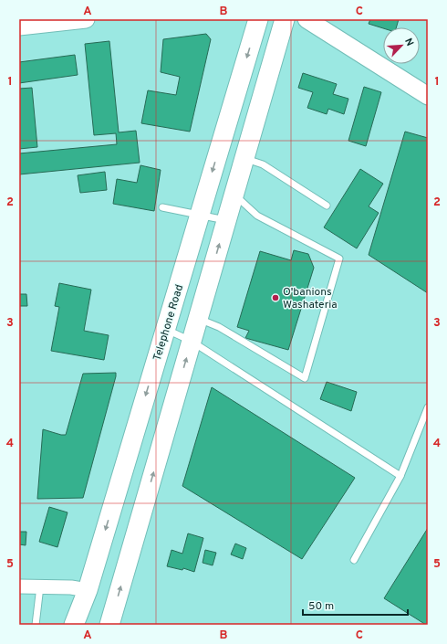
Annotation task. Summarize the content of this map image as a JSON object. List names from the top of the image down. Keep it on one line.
{"streets":{"main road":["Telephone Road"]},"places":["O'banions Washateria"],"scale_bar":"50 m","north":"top right","grid":{"columns":["A","B","C"],"rows":["1","2","3","4","5"]}}
